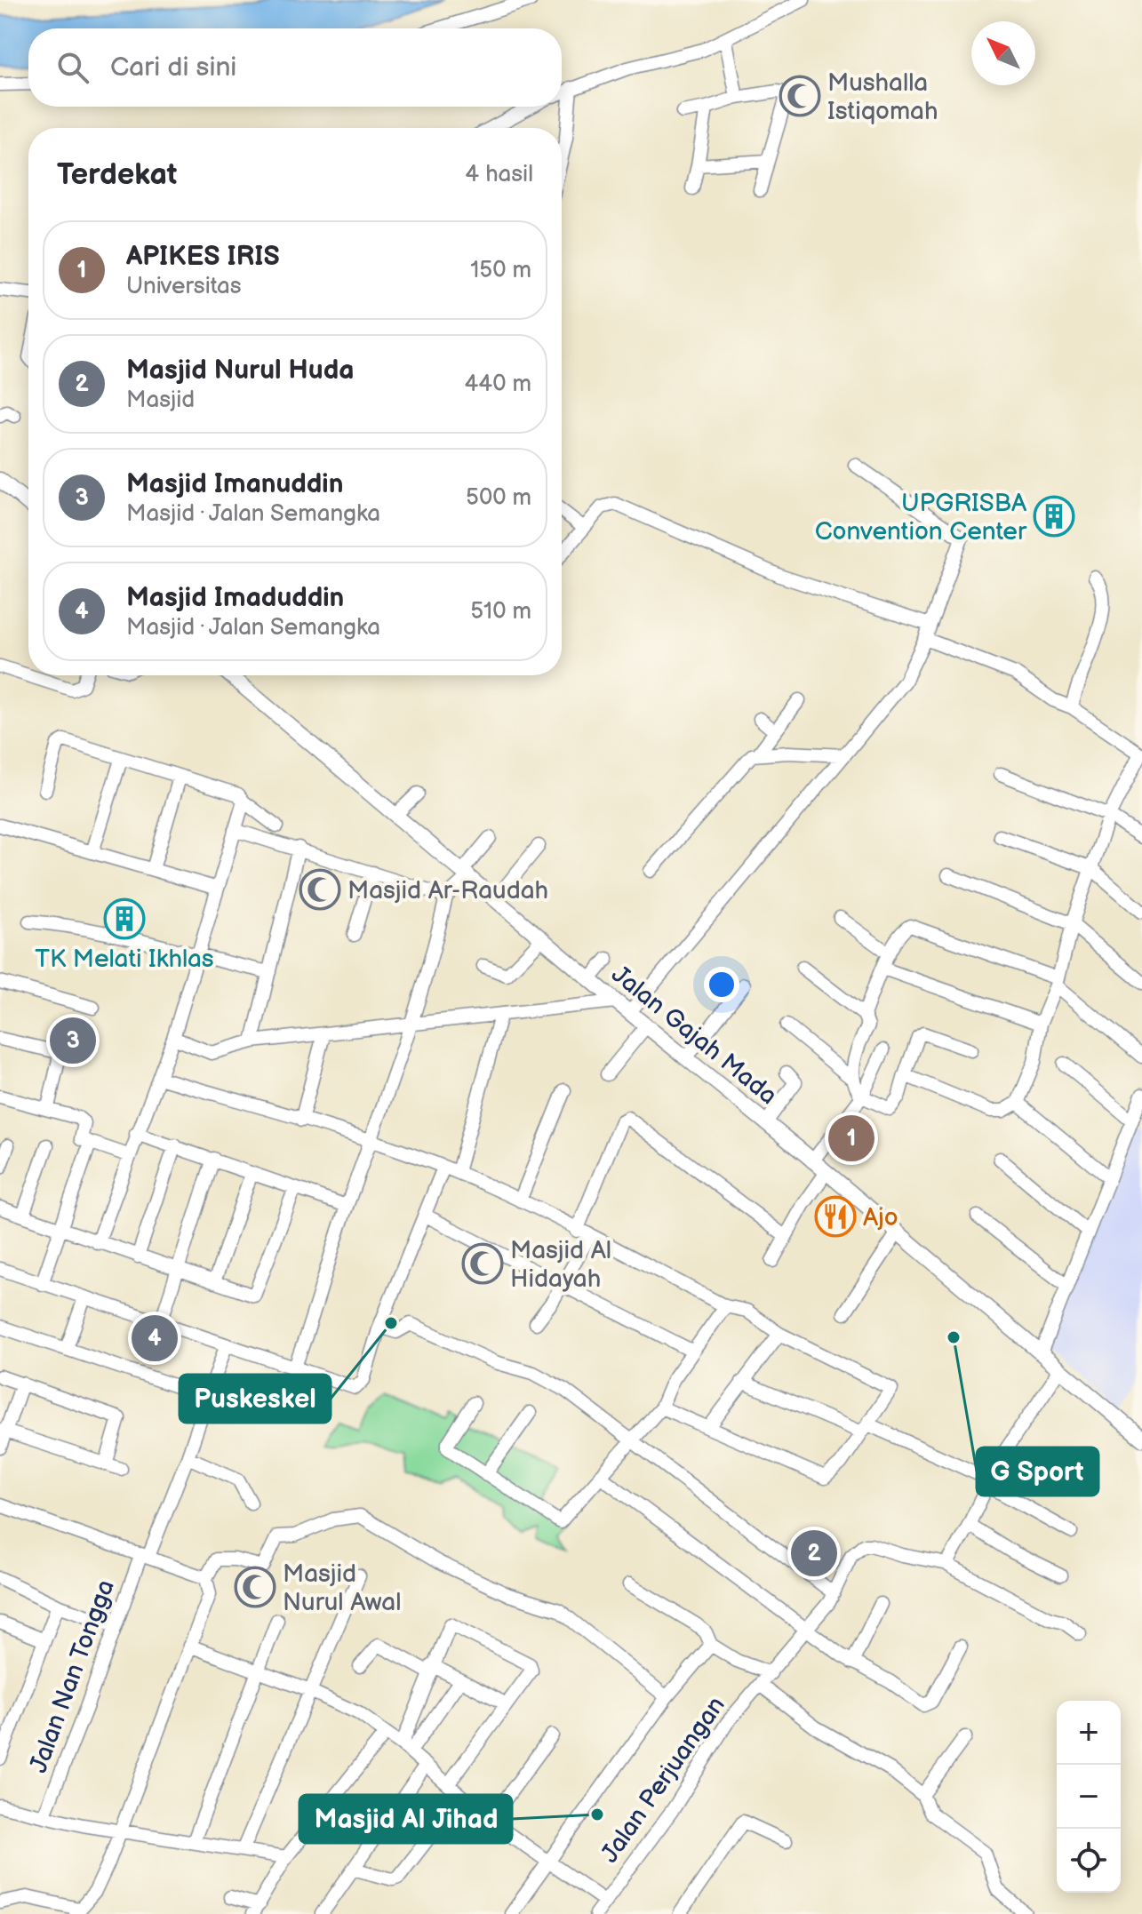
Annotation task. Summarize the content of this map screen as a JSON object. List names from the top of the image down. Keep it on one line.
{"streets":{"main road":["Jalan Gajah Mada"],"street":["Jalan Nan Tongga","Jalan Perjuangan"]},"places":{"mosque":["Mushalla Istiqomah","Masjid Ar-Raudah","Masjid Al Hidayah","Masjid Nurul Awal"],"building":["UPGRISBA Convention Center","TK Melati Ikhlas"],"restaurant":["Ajo"],"other":["Puskeskel","G Sport","Masjid Al Jihad"]},"north":"top left","page":{"search":"Cari di sini","heading":["Terdekat","4 hasil"],"list":[{"mark":"1","name":"APIKES IRIS","note":"Universitas","value":"150 m"},{"mark":"2","name":"Masjid Nurul Huda","note":"Masjid","value":"440 m"},{"mark":"3","name":"Masjid Imanuddin","note":"Masjid · Jalan Semangka","value":"500 m"},{"mark":"4","name":"Masjid Imaduddin","note":"Masjid · Jalan Semangka","value":"510 m"}],"pins":["3","1","4","2"],"map_buttons":["+","−"]}}
